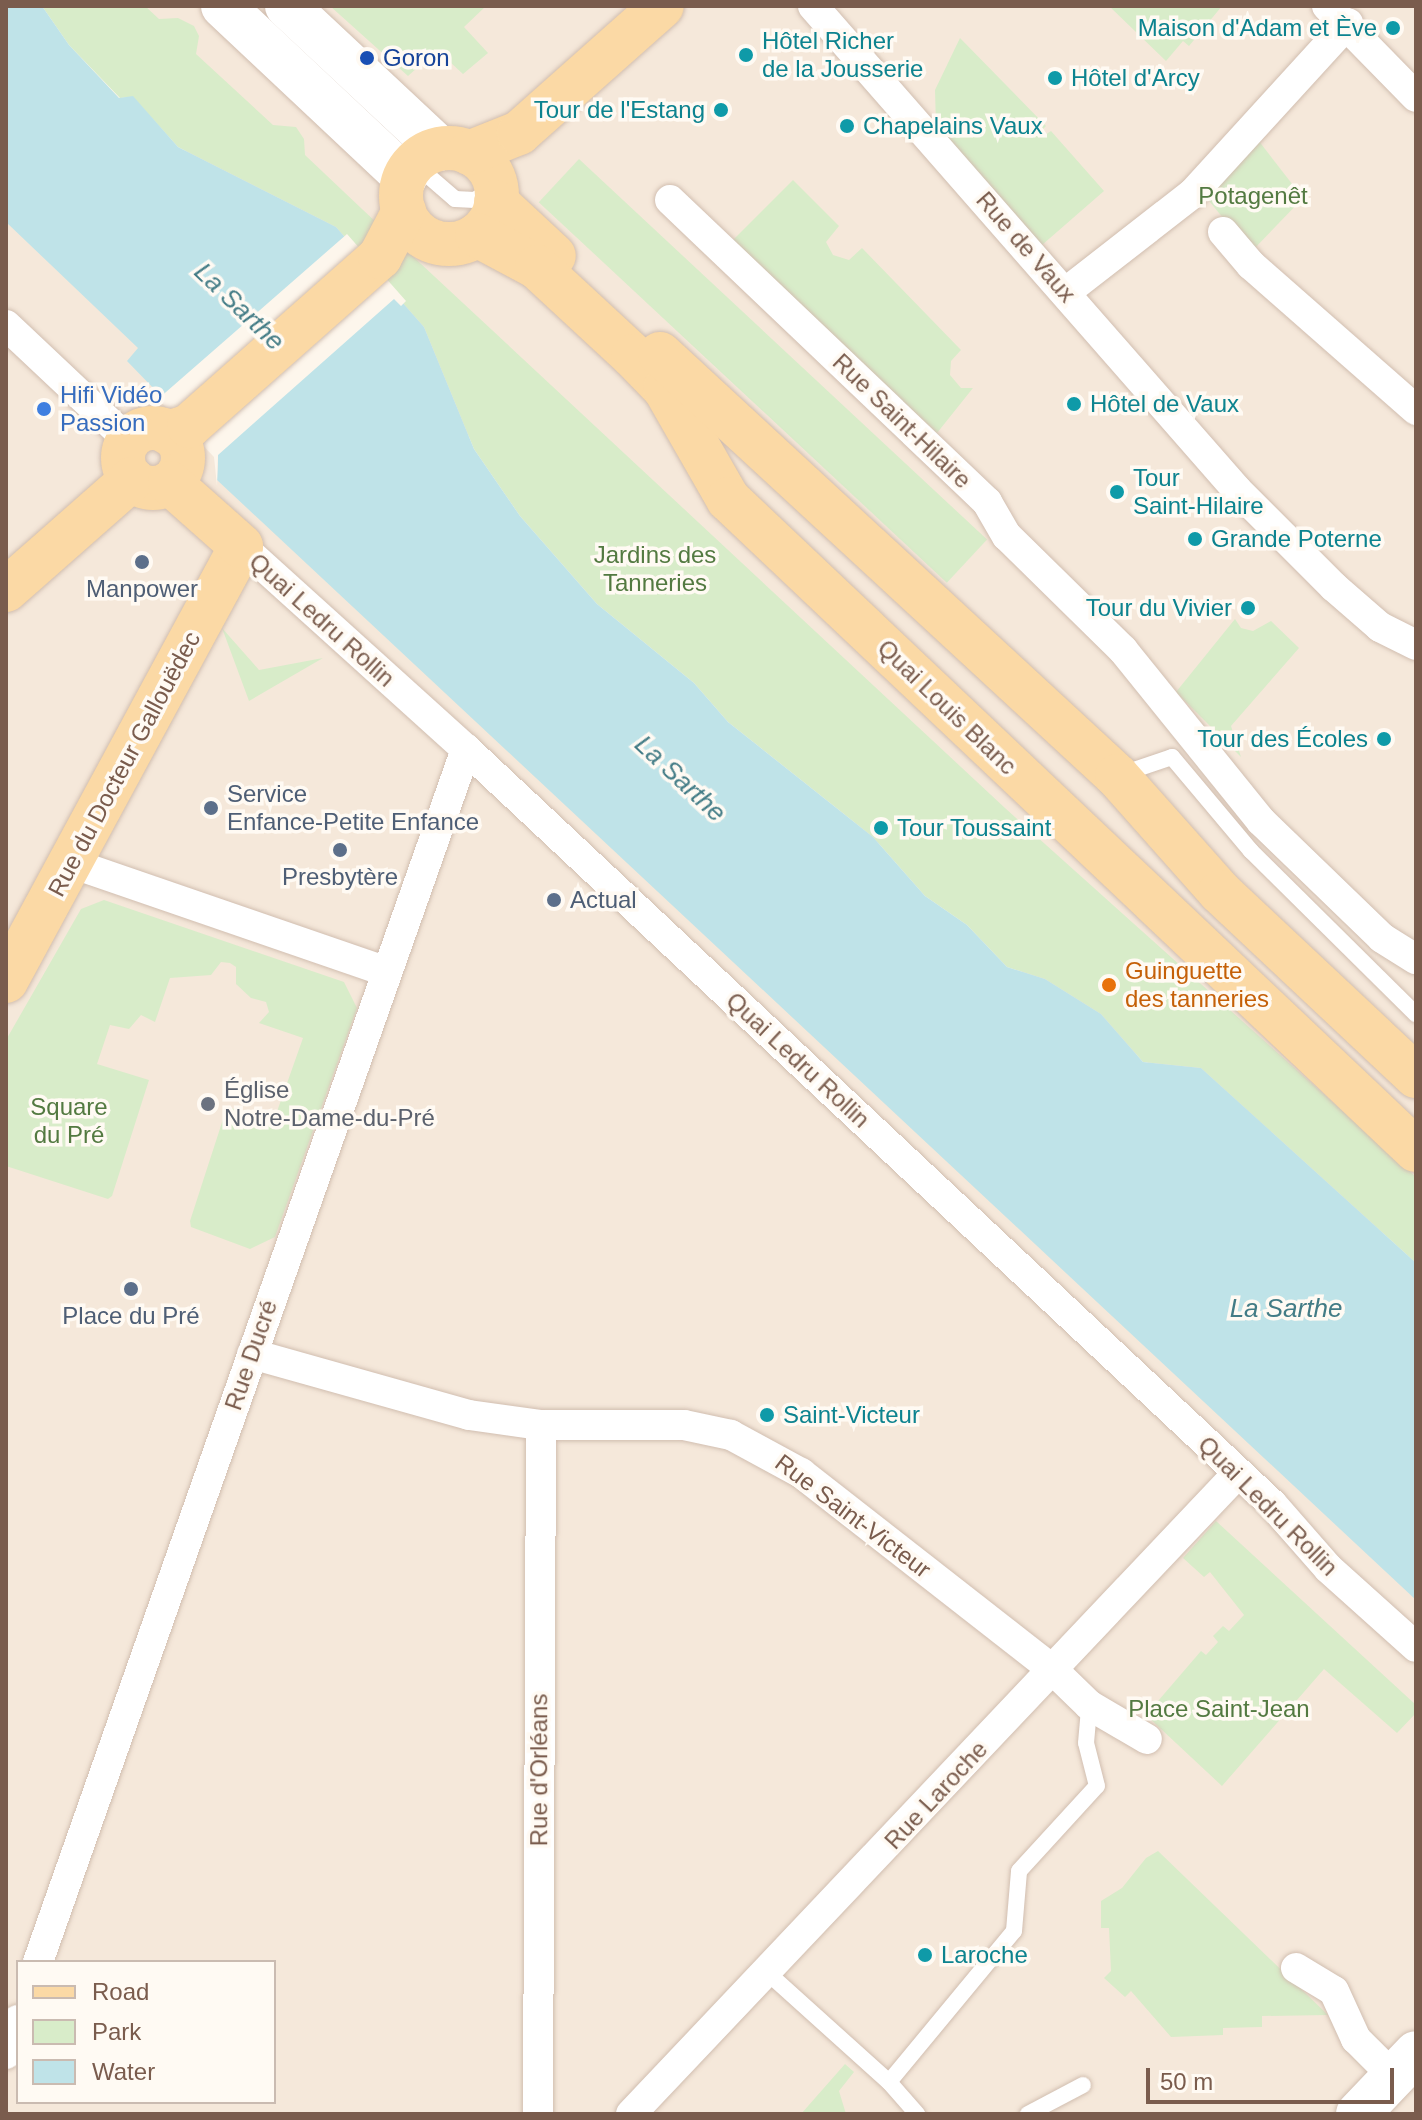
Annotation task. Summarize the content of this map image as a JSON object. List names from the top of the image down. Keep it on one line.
{"streets":{"main road":["Quai Ledru Rollin","Quai Louis Blanc","Rue du Docteur Gallouëdec"],"street":["Rue de Vaux","Rue Saint-Hilaire","Rue Ducré","Rue Saint-Victeur","Rue d'Orléans","Rue Laroche"]},"crossings":[["Quai Ledru Rollin","Rue du Docteur Gallouëdec"],["Quai Ledru Rollin","Rue Ducré"],["Quai Ledru Rollin","Rue Laroche"],["Rue Ducré","Rue Saint-Victeur"],["Rue Saint-Victeur","Rue d'Orléans"],["Rue Saint-Victeur","Rue Laroche"]],"water":["La Sarthe"],"parks":["Potagenêt","Jardins des Tanneries","Square du Pré","Place Saint-Jean"],"places":["Maison d'Adam et Ève","Hôtel Richer de la Jousserie","Goron","Hôtel d'Arcy","Tour de l'Estang","Chapelains Vaux","Hôtel de Vaux","Hifi Vidéo Passion","Tour Saint-Hilaire","Grande Poterne","Manpower","Tour du Vivier","Tour des Écoles","Service Enfance-Petite Enfance","Tour Toussaint","Presbytère","Actual","Guinguette des tanneries","Église Notre-Dame-du-Pré","Place du Pré","Saint-Victeur","Laroche"],"legend":["Road","Park","Water"],"scale_bar":"50 m"}
